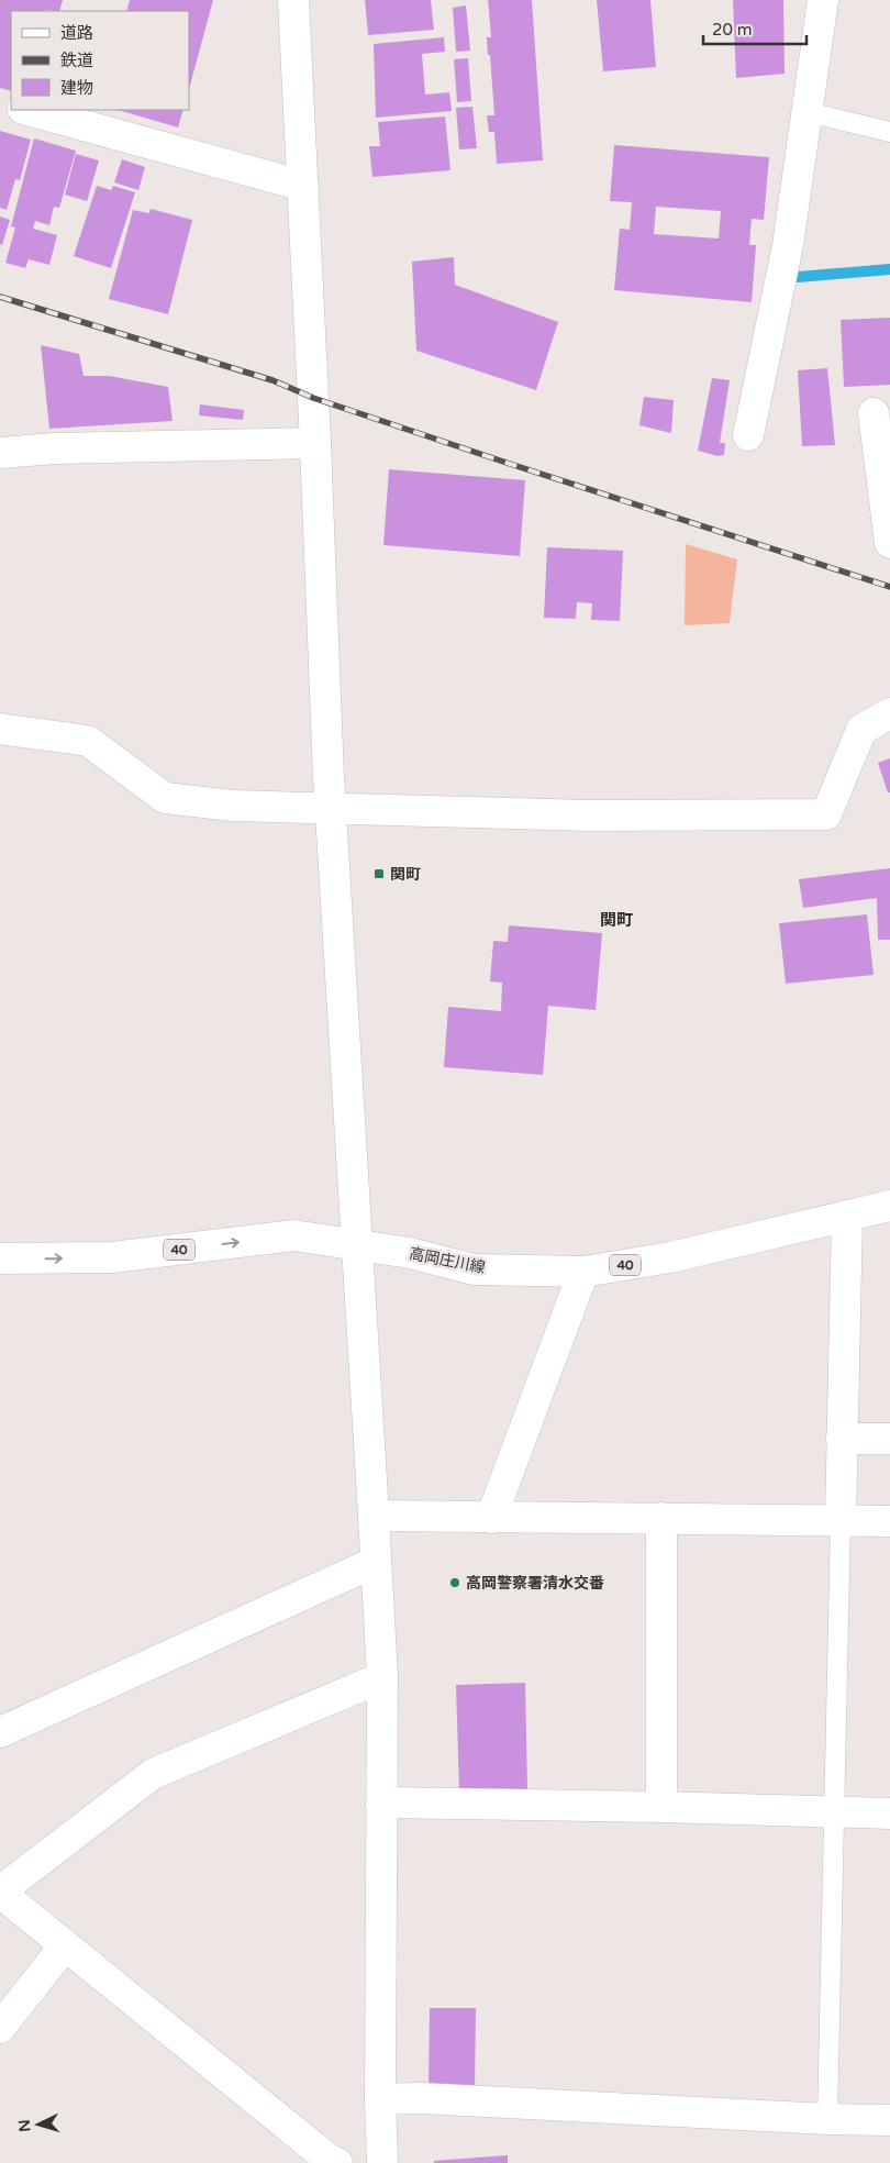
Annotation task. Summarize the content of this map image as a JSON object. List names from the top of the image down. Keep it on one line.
{"streets":{"street":["40","高岡庄川線"]},"one_way":["高岡庄川線"],"districts":["関町"],"places":{"transit":["関町"],"other":["高岡警察署清水交番"]},"legend":["道路","鉄道","建物"],"scale_bar":"20 m","north":"left"}
